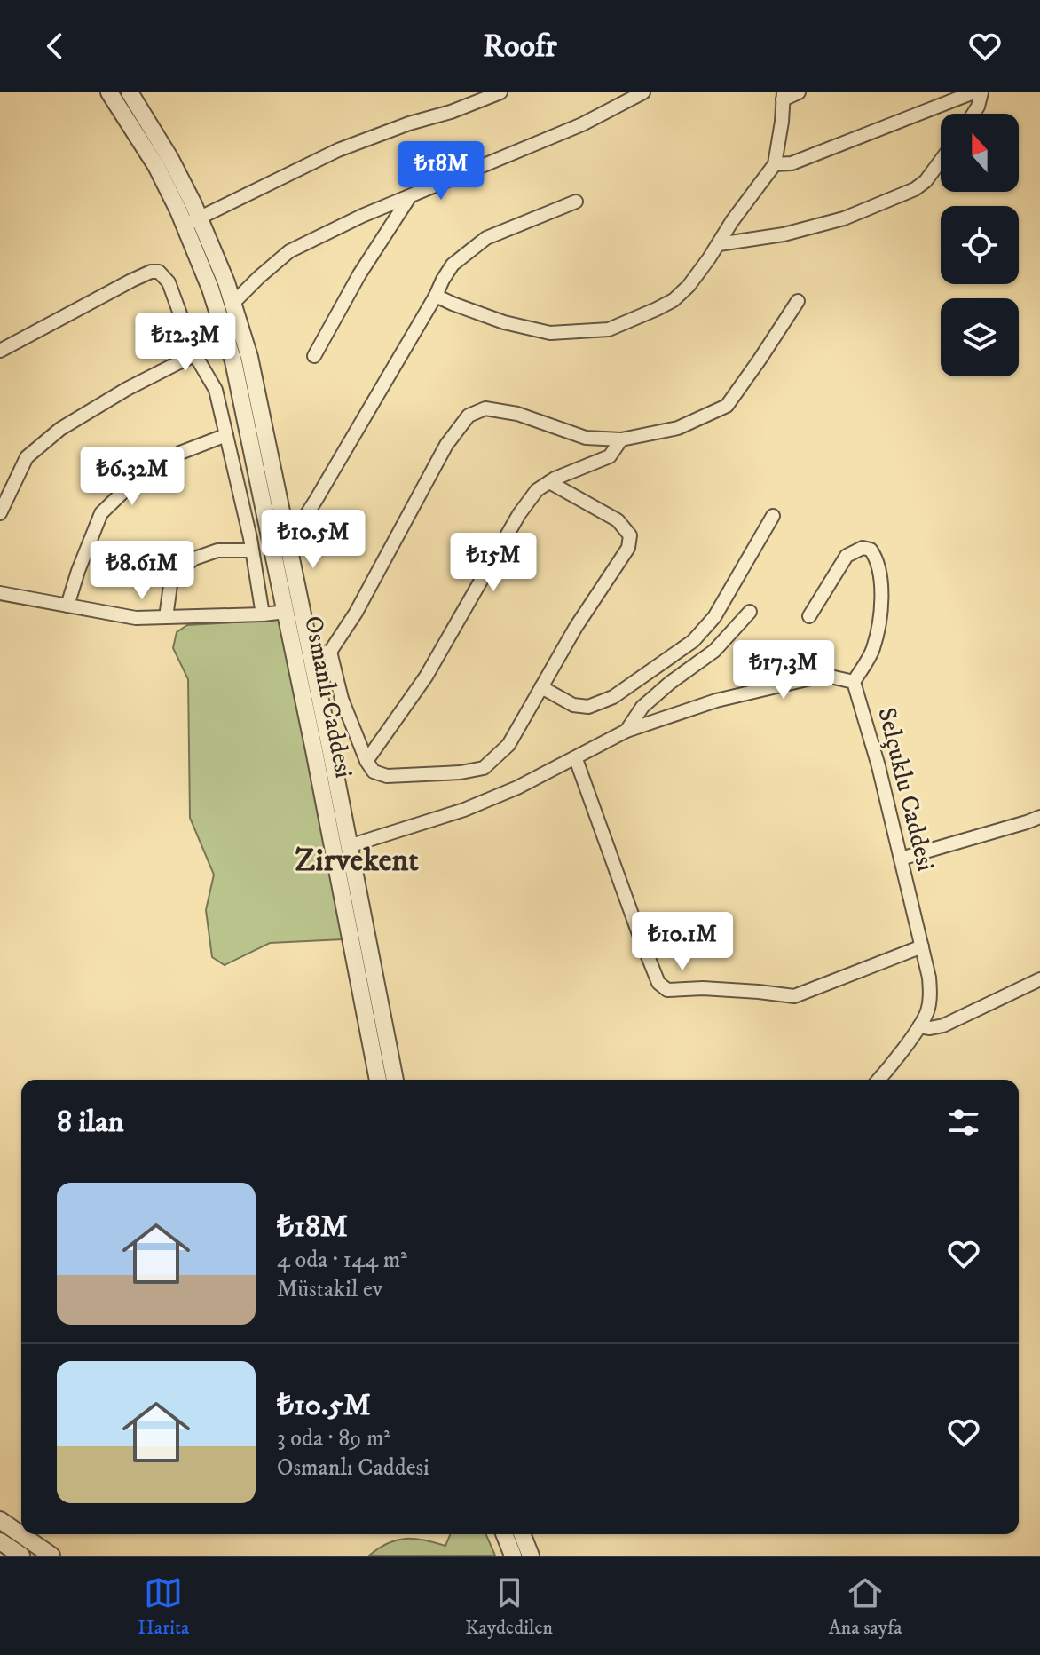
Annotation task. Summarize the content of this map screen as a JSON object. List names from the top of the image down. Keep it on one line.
{"streets":{"street":["Osmanlı Caddesi","Selçuklu Caddesi"]},"crossings":[["Osmanlı Caddesi","Selçuklu Caddesi"]],"districts":["Zirvekent"],"north":"top","page":{"header":"Roofr","price":["₺18M","₺12.3M","₺6.32M","₺10.5M","₺15M","₺8.61M","₺17.3M","₺10.1M"],"heading":"8 ilan","list":[{"name":"₺18M","note":"4 oda · 144 m² · Müstakil ev"},{"name":"₺10.5M","note":"3 oda · 89 m² · Osmanlı Caddesi"}],"tabs":["Harita","Kaydedilen","Ana sayfa"]}}
